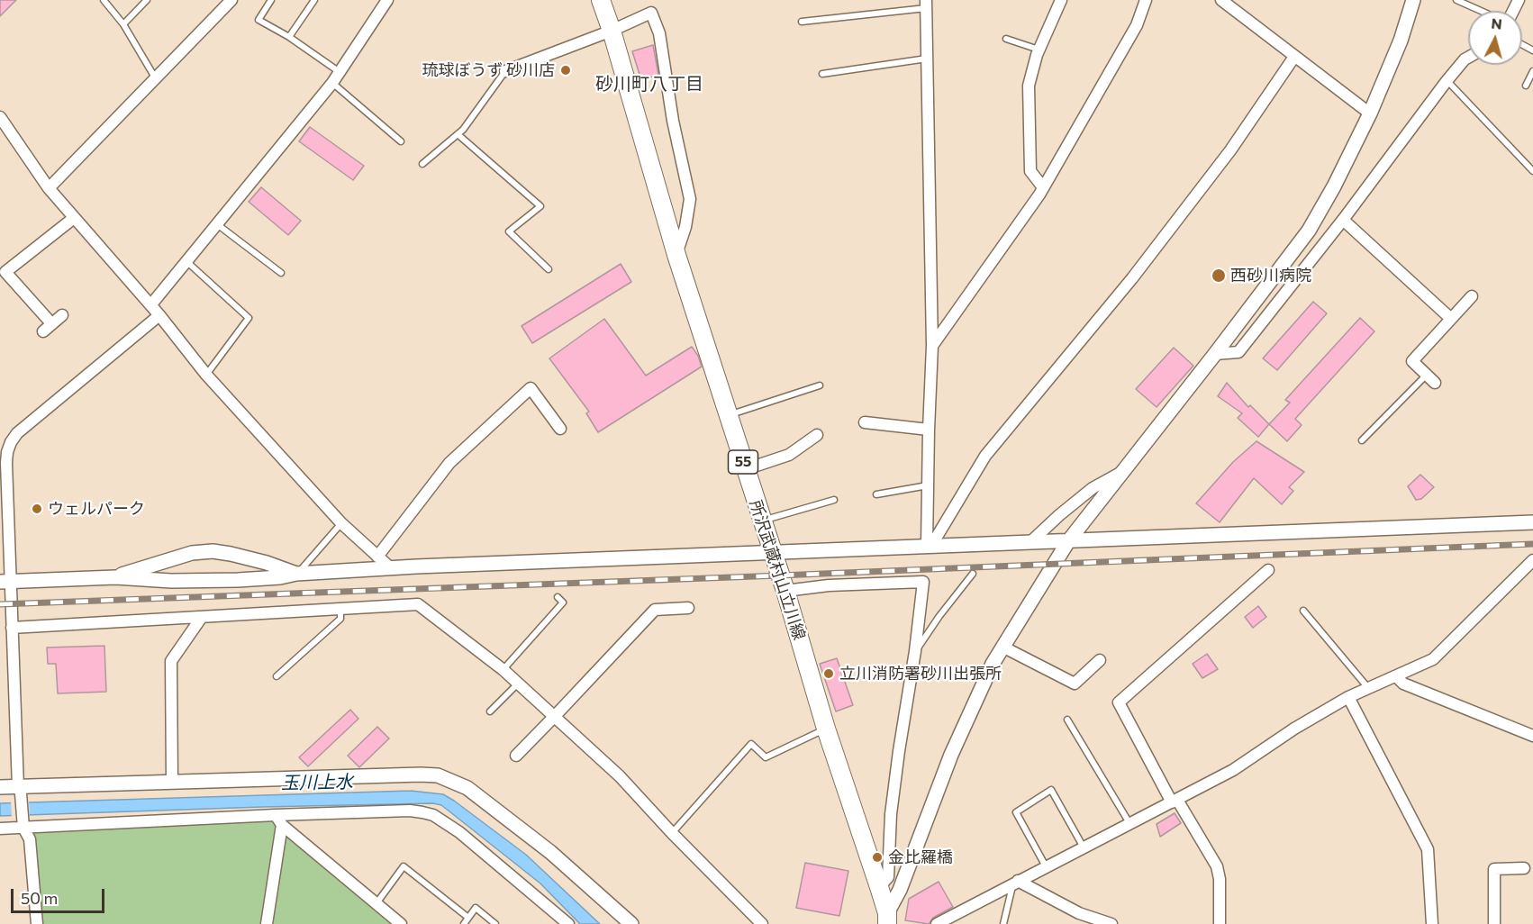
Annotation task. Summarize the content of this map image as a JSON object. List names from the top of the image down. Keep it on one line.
{"streets":{"main road":["55","所沢武蔵村山立川線"]},"districts":["砂川町八丁目"],"water":["玉川上水"],"places":["琉球ぼうず 砂川店","西砂川病院","ウェルパーク","立川消防署砂川出張所","金比羅橋"],"scale_bar":"50 m","north":"top"}
